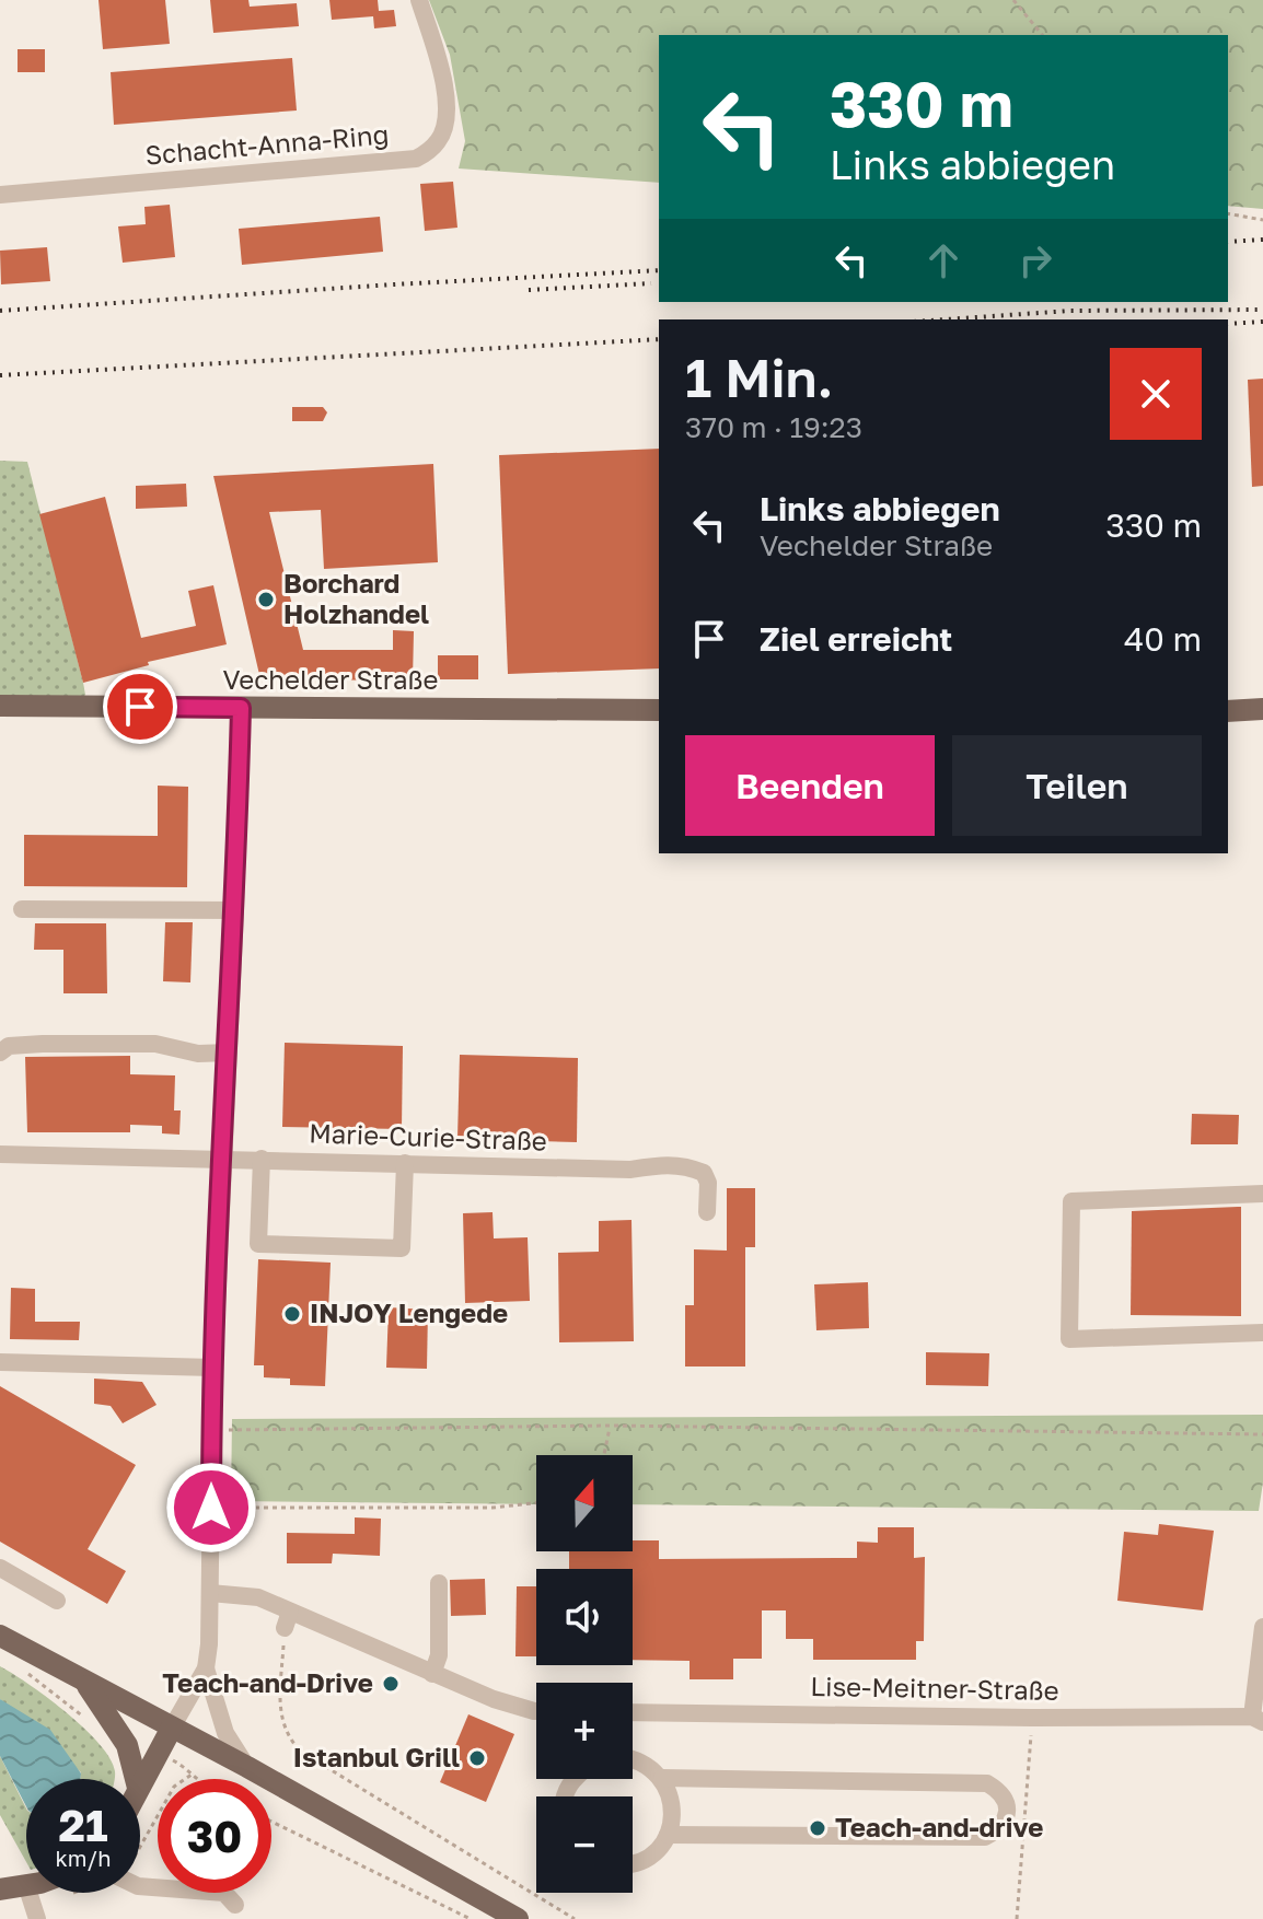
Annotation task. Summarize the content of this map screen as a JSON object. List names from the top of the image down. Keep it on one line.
{"streets":{"main road":["Vechelder Straße"],"street":["Schacht-Anna-Ring","Marie-Curie-Straße","Lise-Meitner-Straße"]},"places":["Borchard Holzhandel","INJOY Lengede","Teach-and-Drive","Istanbul Grill","Teach-and-drive"],"north":"top","page":{"turn":["330 m","Links abbiegen"],"heading":["1 Min.","370 m · 19:23"],"list":[{"name":"Links abbiegen","note":"Vechelder Straße","value":"330 m"},{"name":"Ziel erreicht","value":"40 m"}],"buttons":["Beenden","Teilen"],"map_buttons":["+","−"],"speed":"21 km/h","limit":"30"}}
